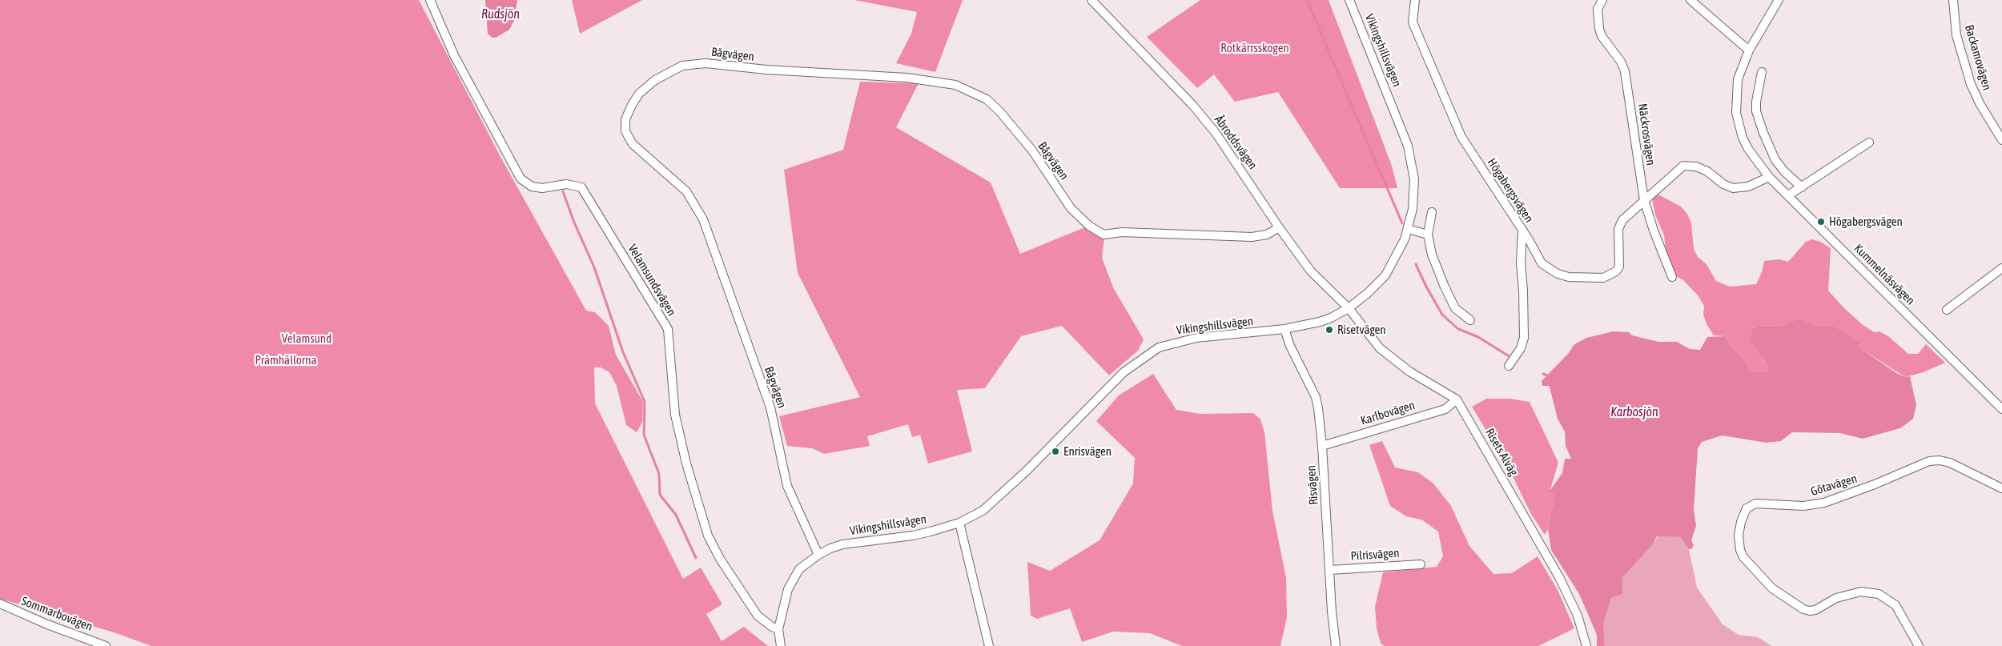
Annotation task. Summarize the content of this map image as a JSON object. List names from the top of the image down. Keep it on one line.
{"streets":{"street":["Vikingshillsvägen","Bågvägen","Backamovägen","Näckrosvägen","Åbroddsvägen","Högabergsvägen","Kummelnäsvägen","Velamsundsvägen","Karlbovägen","Risets Alväg","Risvägen","Götavägen","Pilrisvägen","Sommarbovägen"]},"crossings":[["Vikingshillsvägen","Bågvägen"],["Vikingshillsvägen","Åbroddsvägen"],["Vikingshillsvägen","Velamsundsvägen"],["Vikingshillsvägen","Risets Alväg"],["Vikingshillsvägen","Risvägen"],["Bågvägen","Åbroddsvägen"],["Näckrosvägen","Högabergsvägen"],["Åbroddsvägen","Risets Alväg"],["Högabergsvägen","Kummelnäsvägen"],["Karlbovägen","Risets Alväg"],["Karlbovägen","Risvägen"],["Risvägen","Pilrisvägen"]],"water":["Rudsjön","Karbosjön"],"parks":["Rotkärrsskogen","Velamsund","Pråmhällorna"],"places":["Högabergsvägen","Risetvägen","Enrisvägen"]}
